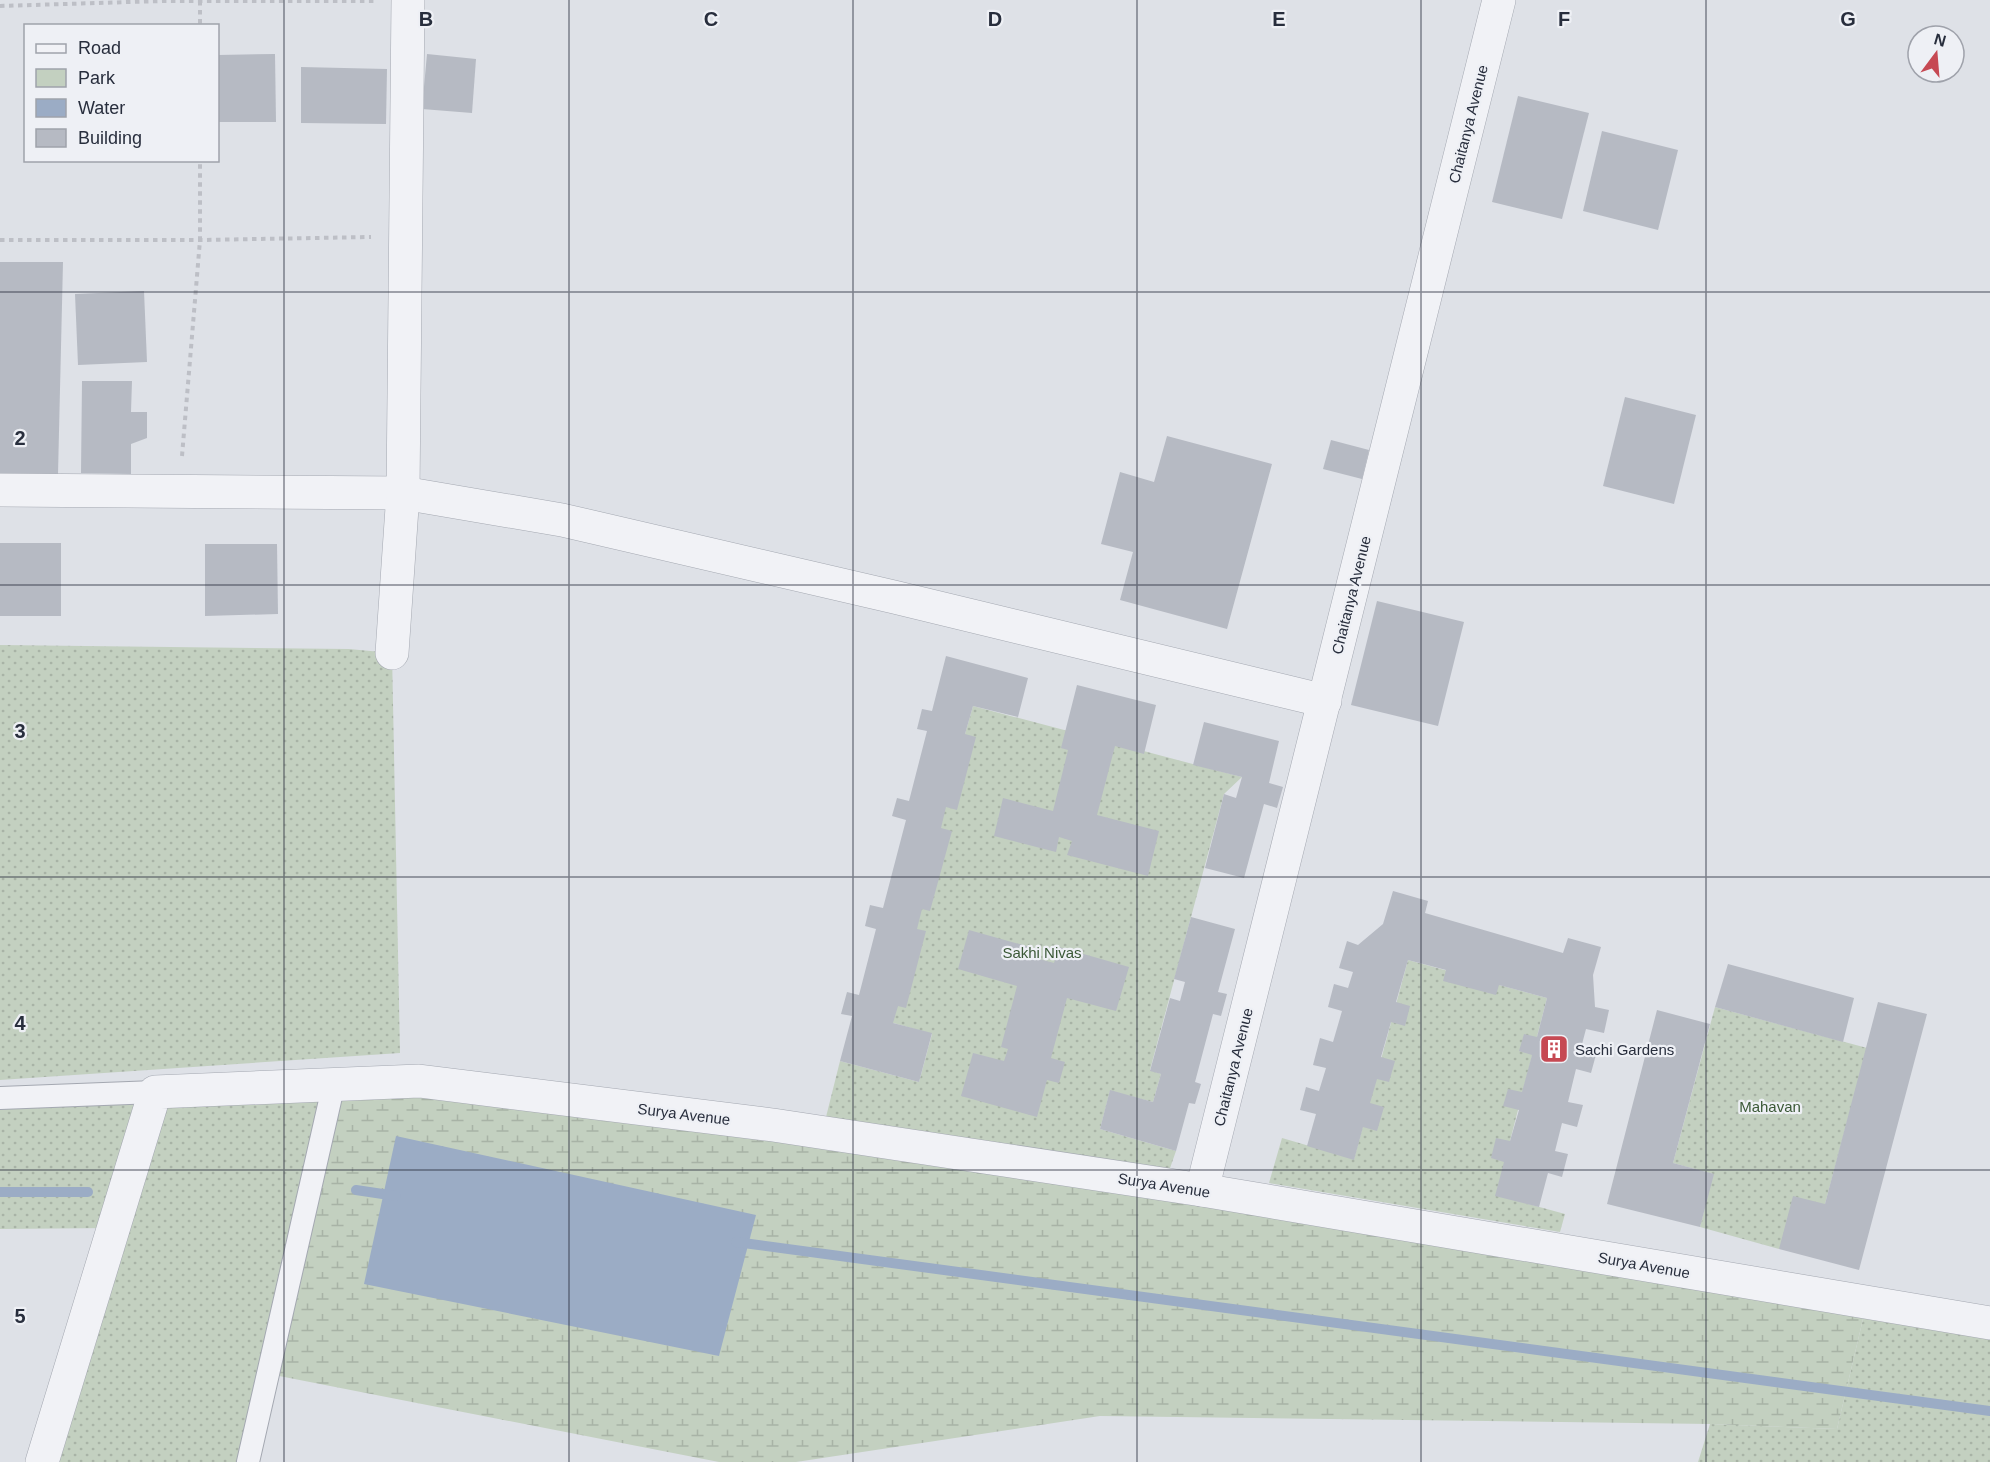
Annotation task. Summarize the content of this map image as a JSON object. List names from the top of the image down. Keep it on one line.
{"streets":{"street":["Chaitanya Avenue","Surya Avenue"]},"crossings":[["Chaitanya Avenue","Surya Avenue"]],"parks":["Sakhi Nivas","Mahavan"],"places":{"building":["Sachi Gardens"]},"legend":["Road","Park","Water","Building"],"north":"top","grid":{"columns":["B","C","D","E","F","G"],"rows":["2","3","4","5"]}}
